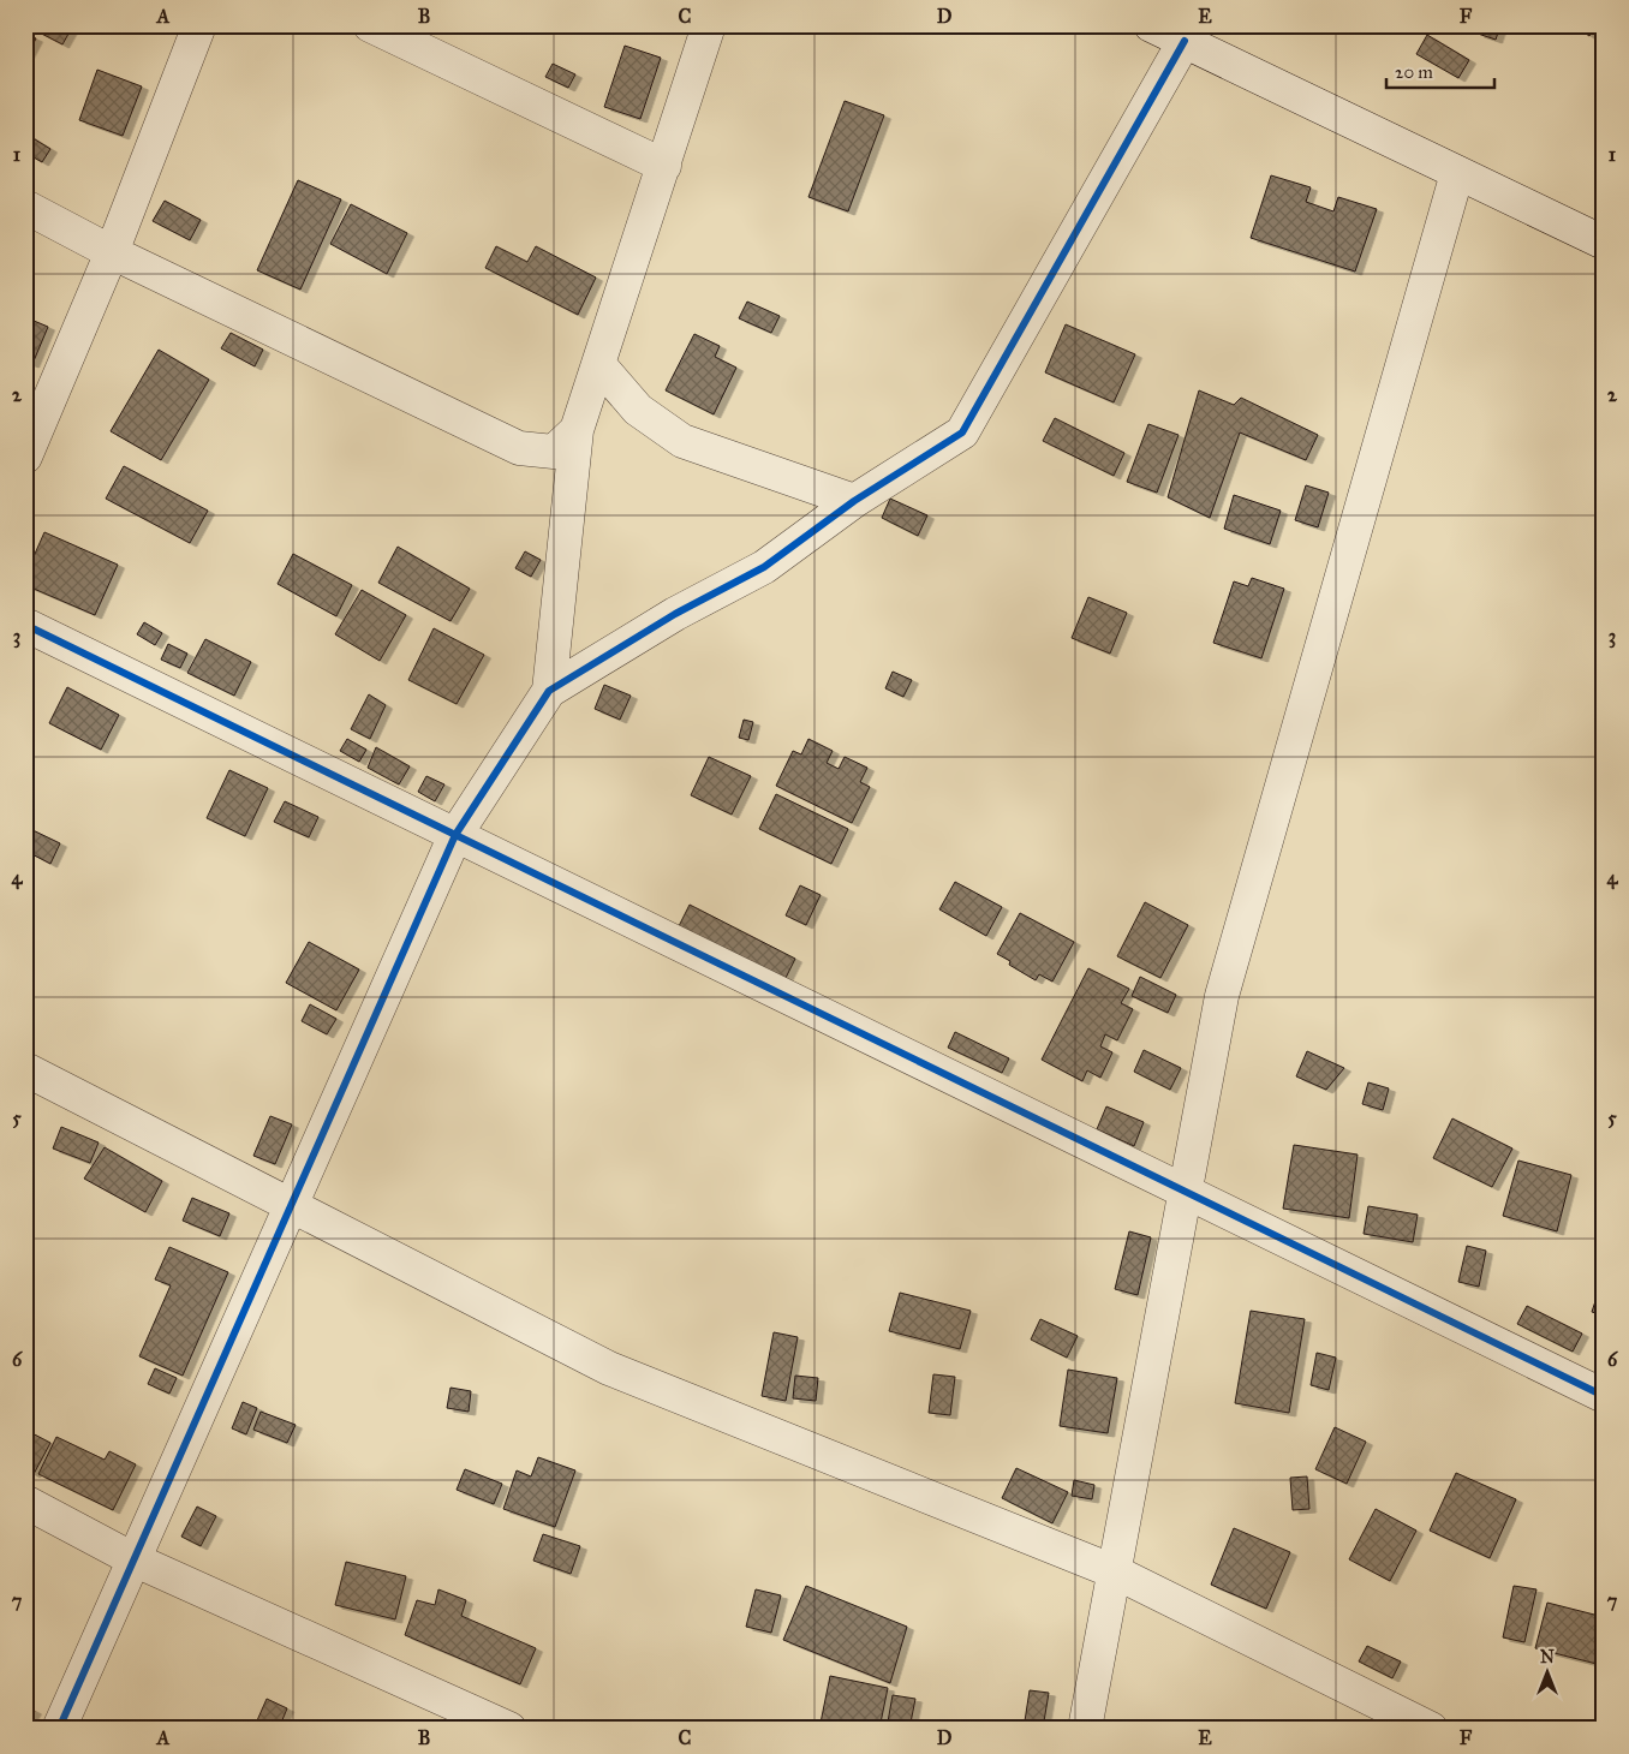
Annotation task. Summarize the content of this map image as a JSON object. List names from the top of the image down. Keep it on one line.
{"scale_bar":"20 m","north":"top","grid":{"columns":["A","B","C","D","E","F"],"rows":["1","2","3","4","5","6","7"]}}
